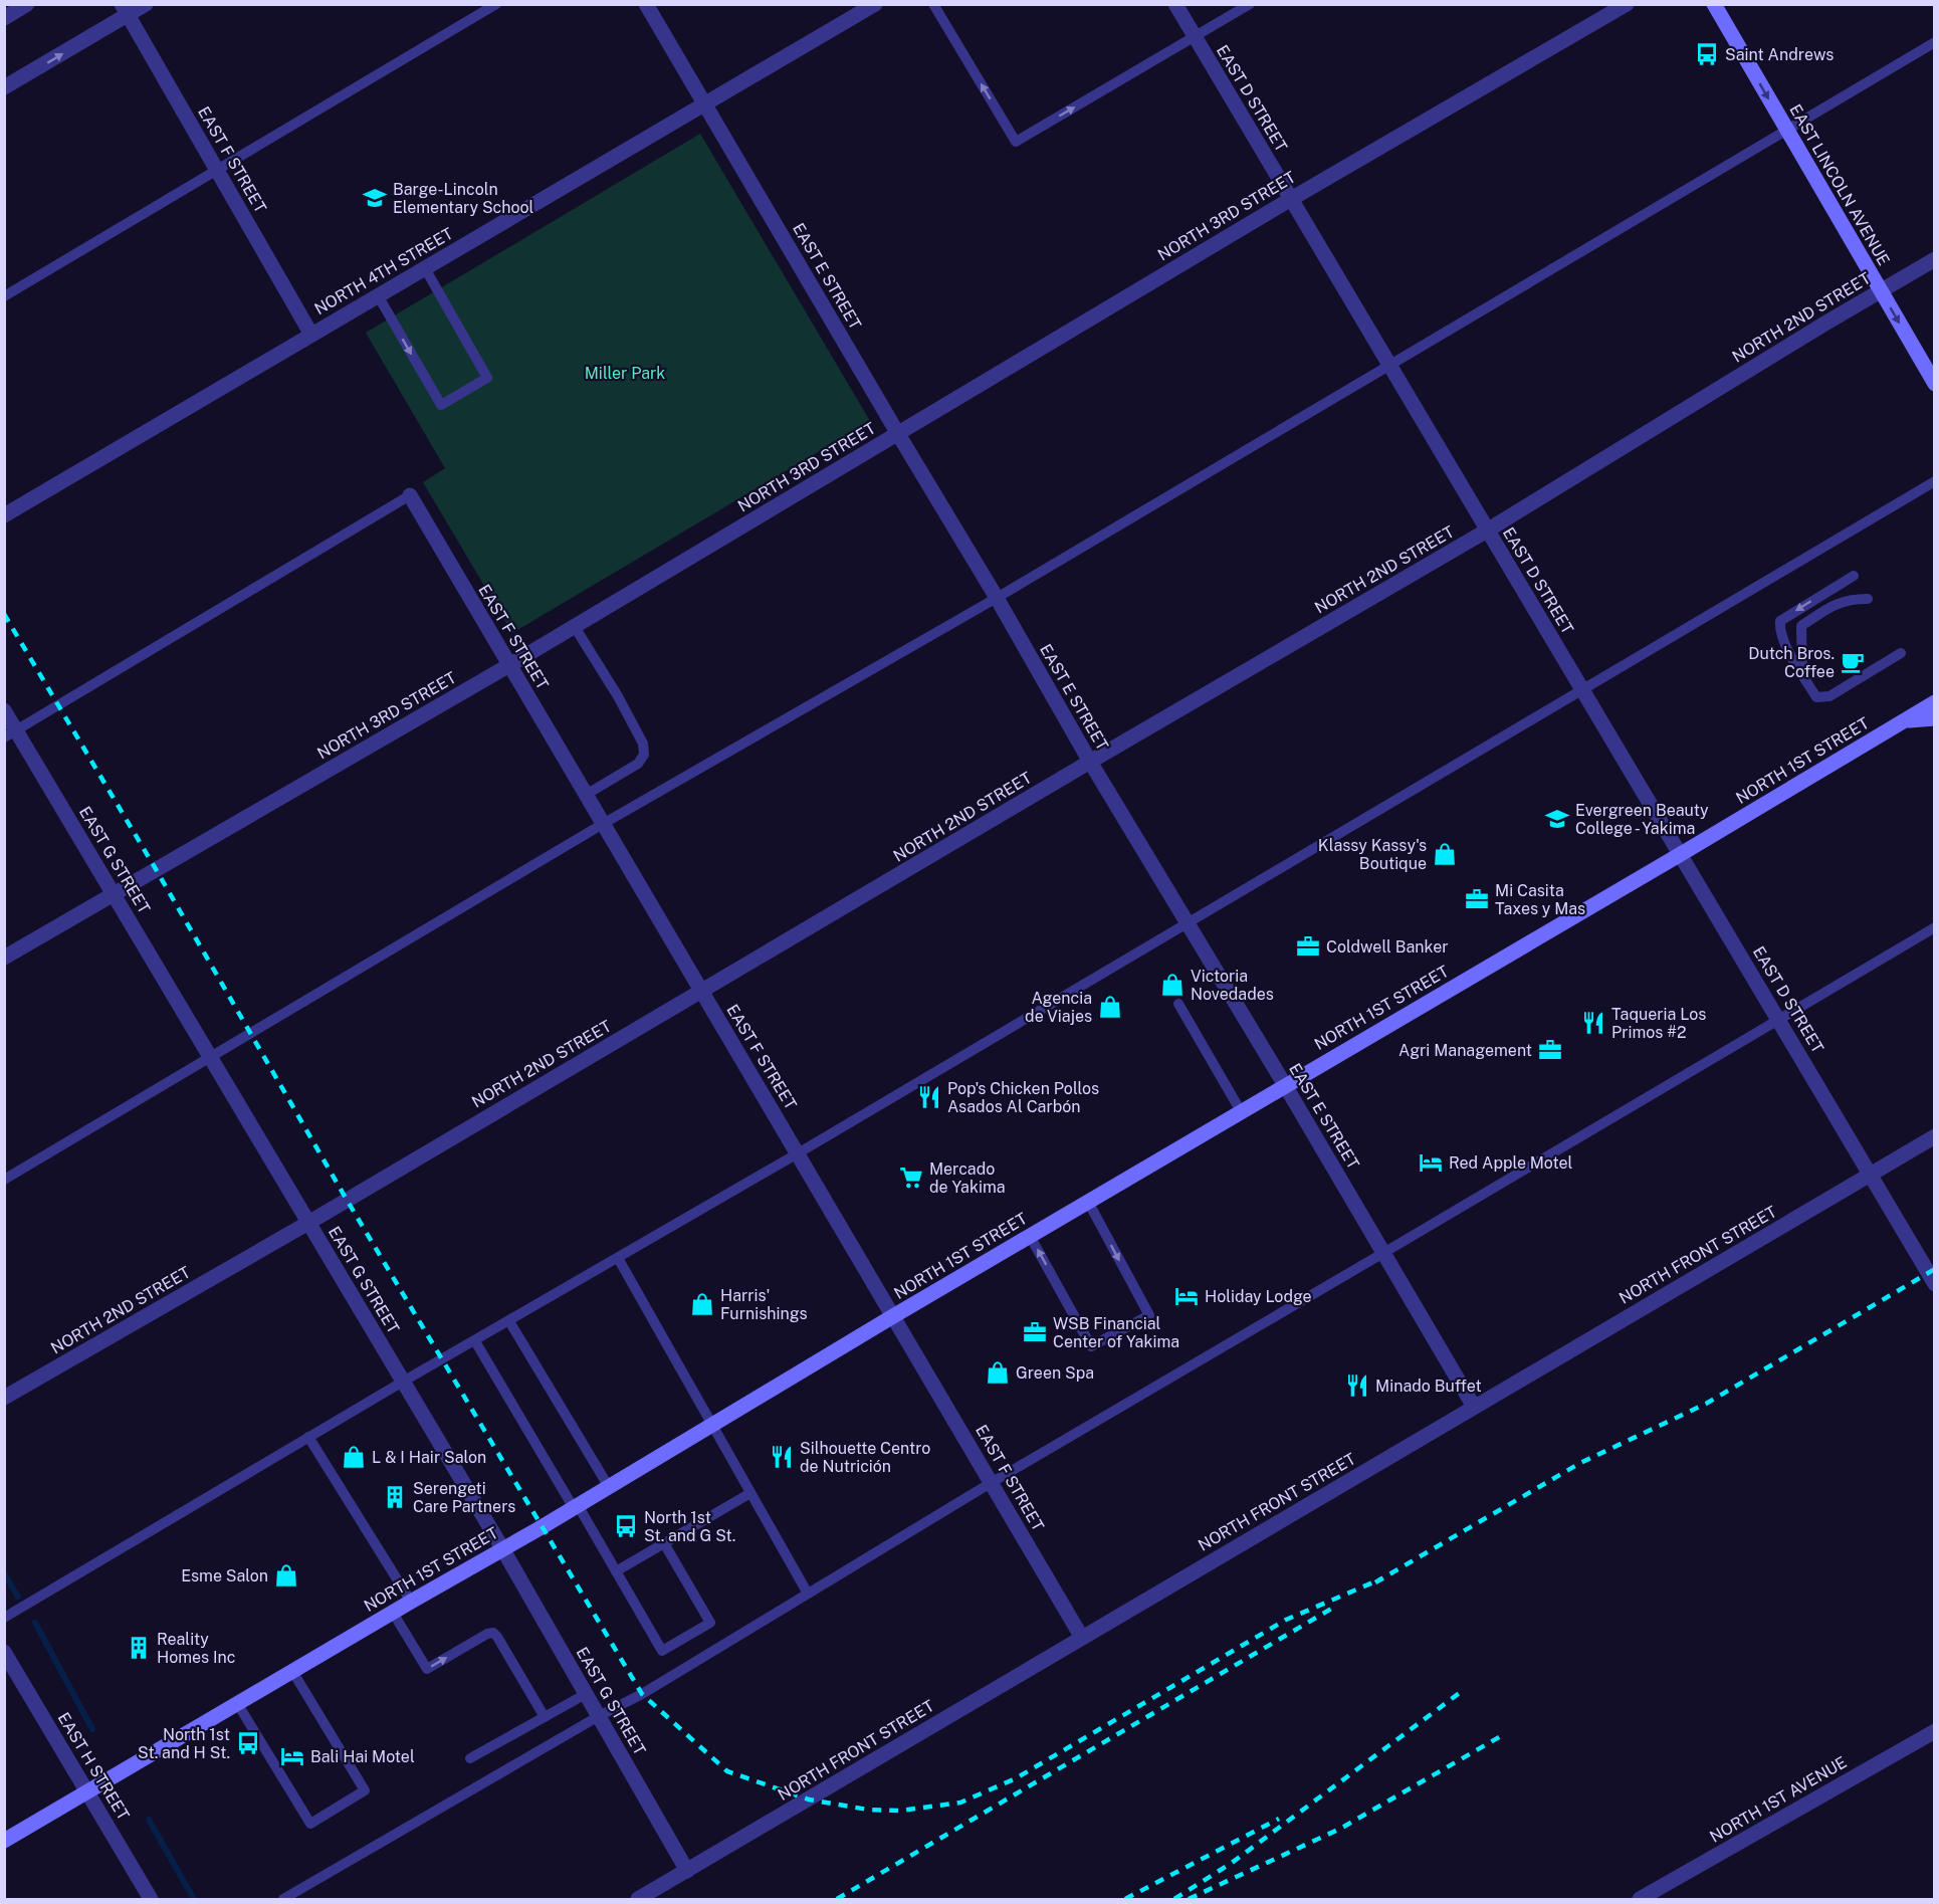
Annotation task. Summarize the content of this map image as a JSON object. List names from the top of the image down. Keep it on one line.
{"streets":{"main road":["EAST LINCOLN AVENUE","NORTH 1ST STREET"],"street":["EAST D STREET","EAST F STREET","NORTH 3RD STREET","NORTH 4TH STREET","EAST E STREET","NORTH 2ND STREET","EAST G STREET","NORTH FRONT STREET","EAST H STREET","NORTH 1ST AVENUE"]},"crossings":[["EAST D STREET","NORTH 3RD STREET"],["EAST D STREET","NORTH 2ND STREET"],["EAST D STREET","NORTH 1ST STREET"],["EAST D STREET","NORTH FRONT STREET"],["EAST F STREET","NORTH 3RD STREET"],["EAST F STREET","NORTH 4TH STREET"],["EAST F STREET","NORTH 2ND STREET"],["EAST F STREET","NORTH 1ST STREET"],["EAST F STREET","NORTH FRONT STREET"],["EAST LINCOLN AVENUE","NORTH 2ND STREET"],["NORTH 3RD STREET","EAST E STREET"],["NORTH 3RD STREET","EAST G STREET"],["NORTH 4TH STREET","EAST E STREET"],["EAST E STREET","NORTH 2ND STREET"],["EAST E STREET","NORTH 1ST STREET"],["EAST E STREET","NORTH FRONT STREET"],["NORTH 2ND STREET","EAST G STREET"],["NORTH 1ST STREET","EAST G STREET"],["NORTH 1ST STREET","EAST H STREET"],["EAST G STREET","NORTH FRONT STREET"]],"one_way":["EAST LINCOLN AVENUE"],"parks":["Miller Park"],"places":{"bus stop":["Saint Andrews","North 1st St. and G St.","North 1st St. and H St."],"school or university":["Barge-Lincoln Elementary School","Evergreen Beauty College - Yakima"],"cafe":["Dutch Bros. Coffee"],"shop":["Klassy Kassy's Boutique","Victoria Novedades","Agencia de Viajes","Harris' Furnishings","Green Spa","L & I Hair Salon","Esme Salon"],"office":["Mi Casita Taxes y Mas","Coldwell Banker","Agri Management","WSB Financial Center of Yakima"],"restaurant":["Taqueria Los Primos #2","Pop's Chicken Pollos Asados Al Carbón","Minado Buffet","Silhouette Centro de Nutrición"],"hotel":["Red Apple Motel","Holiday Lodge","Bali Hai Motel"],"supermarket":["Mercado de Yakima"],"building":["Serengeti Care Partners","Reality Homes Inc"]}}
